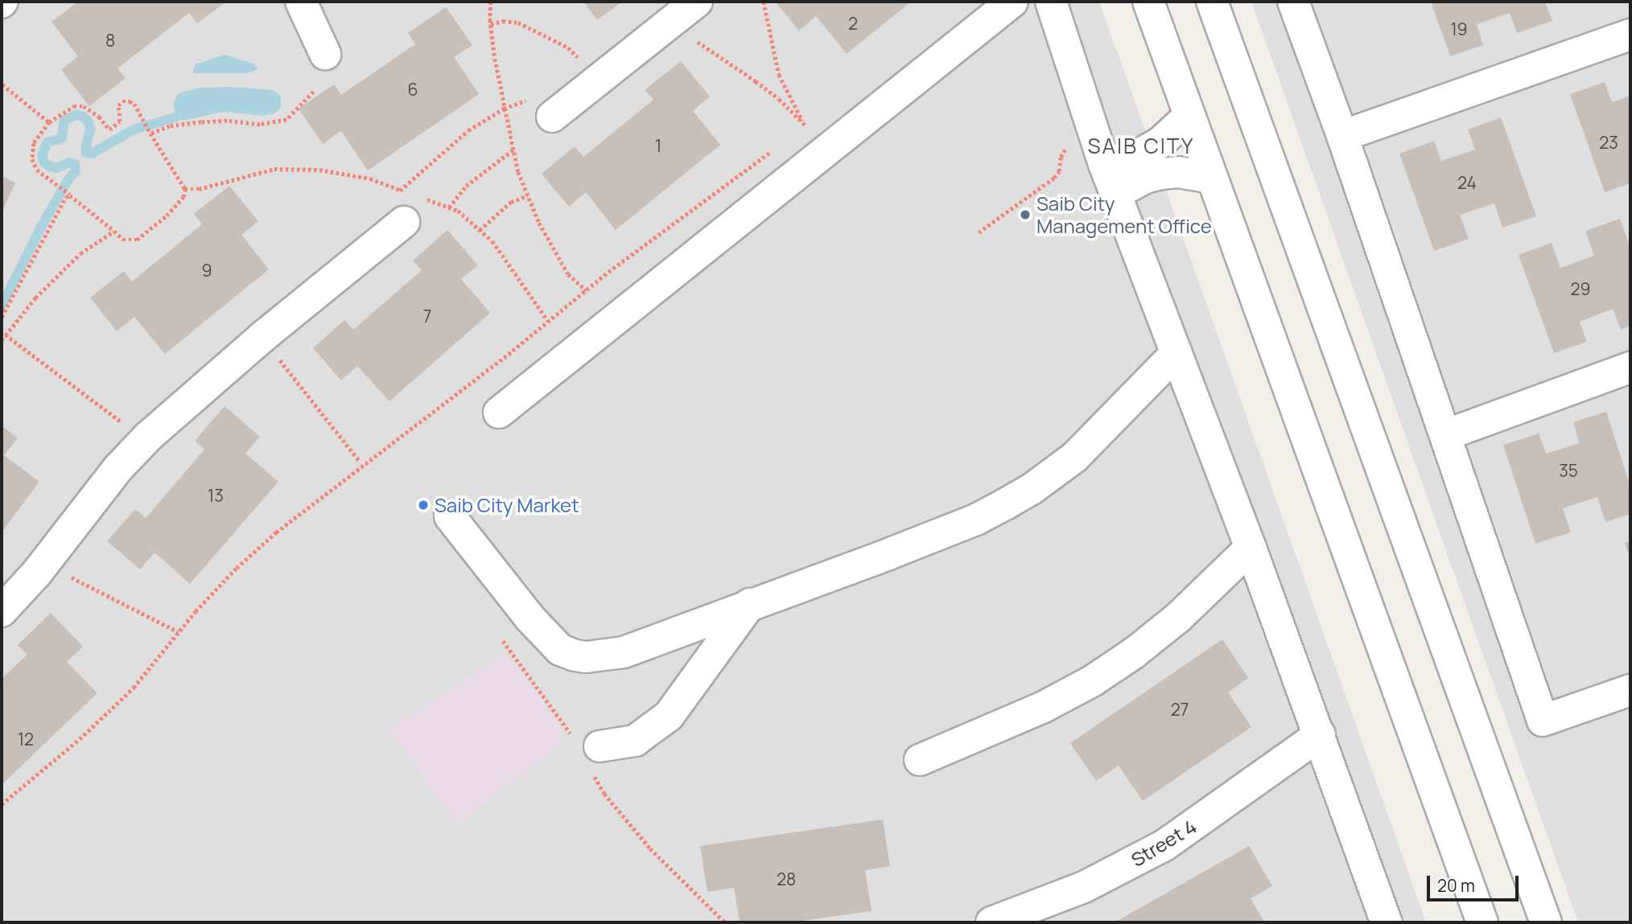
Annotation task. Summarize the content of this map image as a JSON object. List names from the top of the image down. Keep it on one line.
{"streets":{"street":["Street 4"]},"districts":["SAIB CITY"],"places":["Saib City Management Office","Saib City Market"],"house_numbers":["2","19","8","6","23","1","24","9","29","7","35","13","27","12","28"],"scale_bar":"20 m"}
